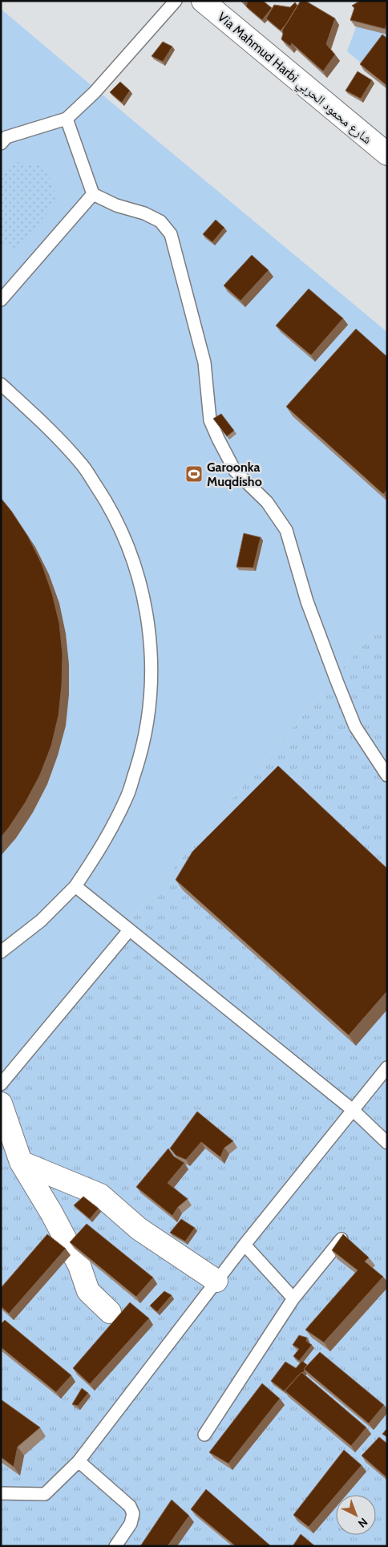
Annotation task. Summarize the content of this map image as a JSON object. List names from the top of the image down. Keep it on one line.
{"streets":{"street":["Via Mahmud Harbi شارع محمود الحربي"]},"places":{"sports":["Garoonka Muqdisho"]},"north":"bottom right"}
